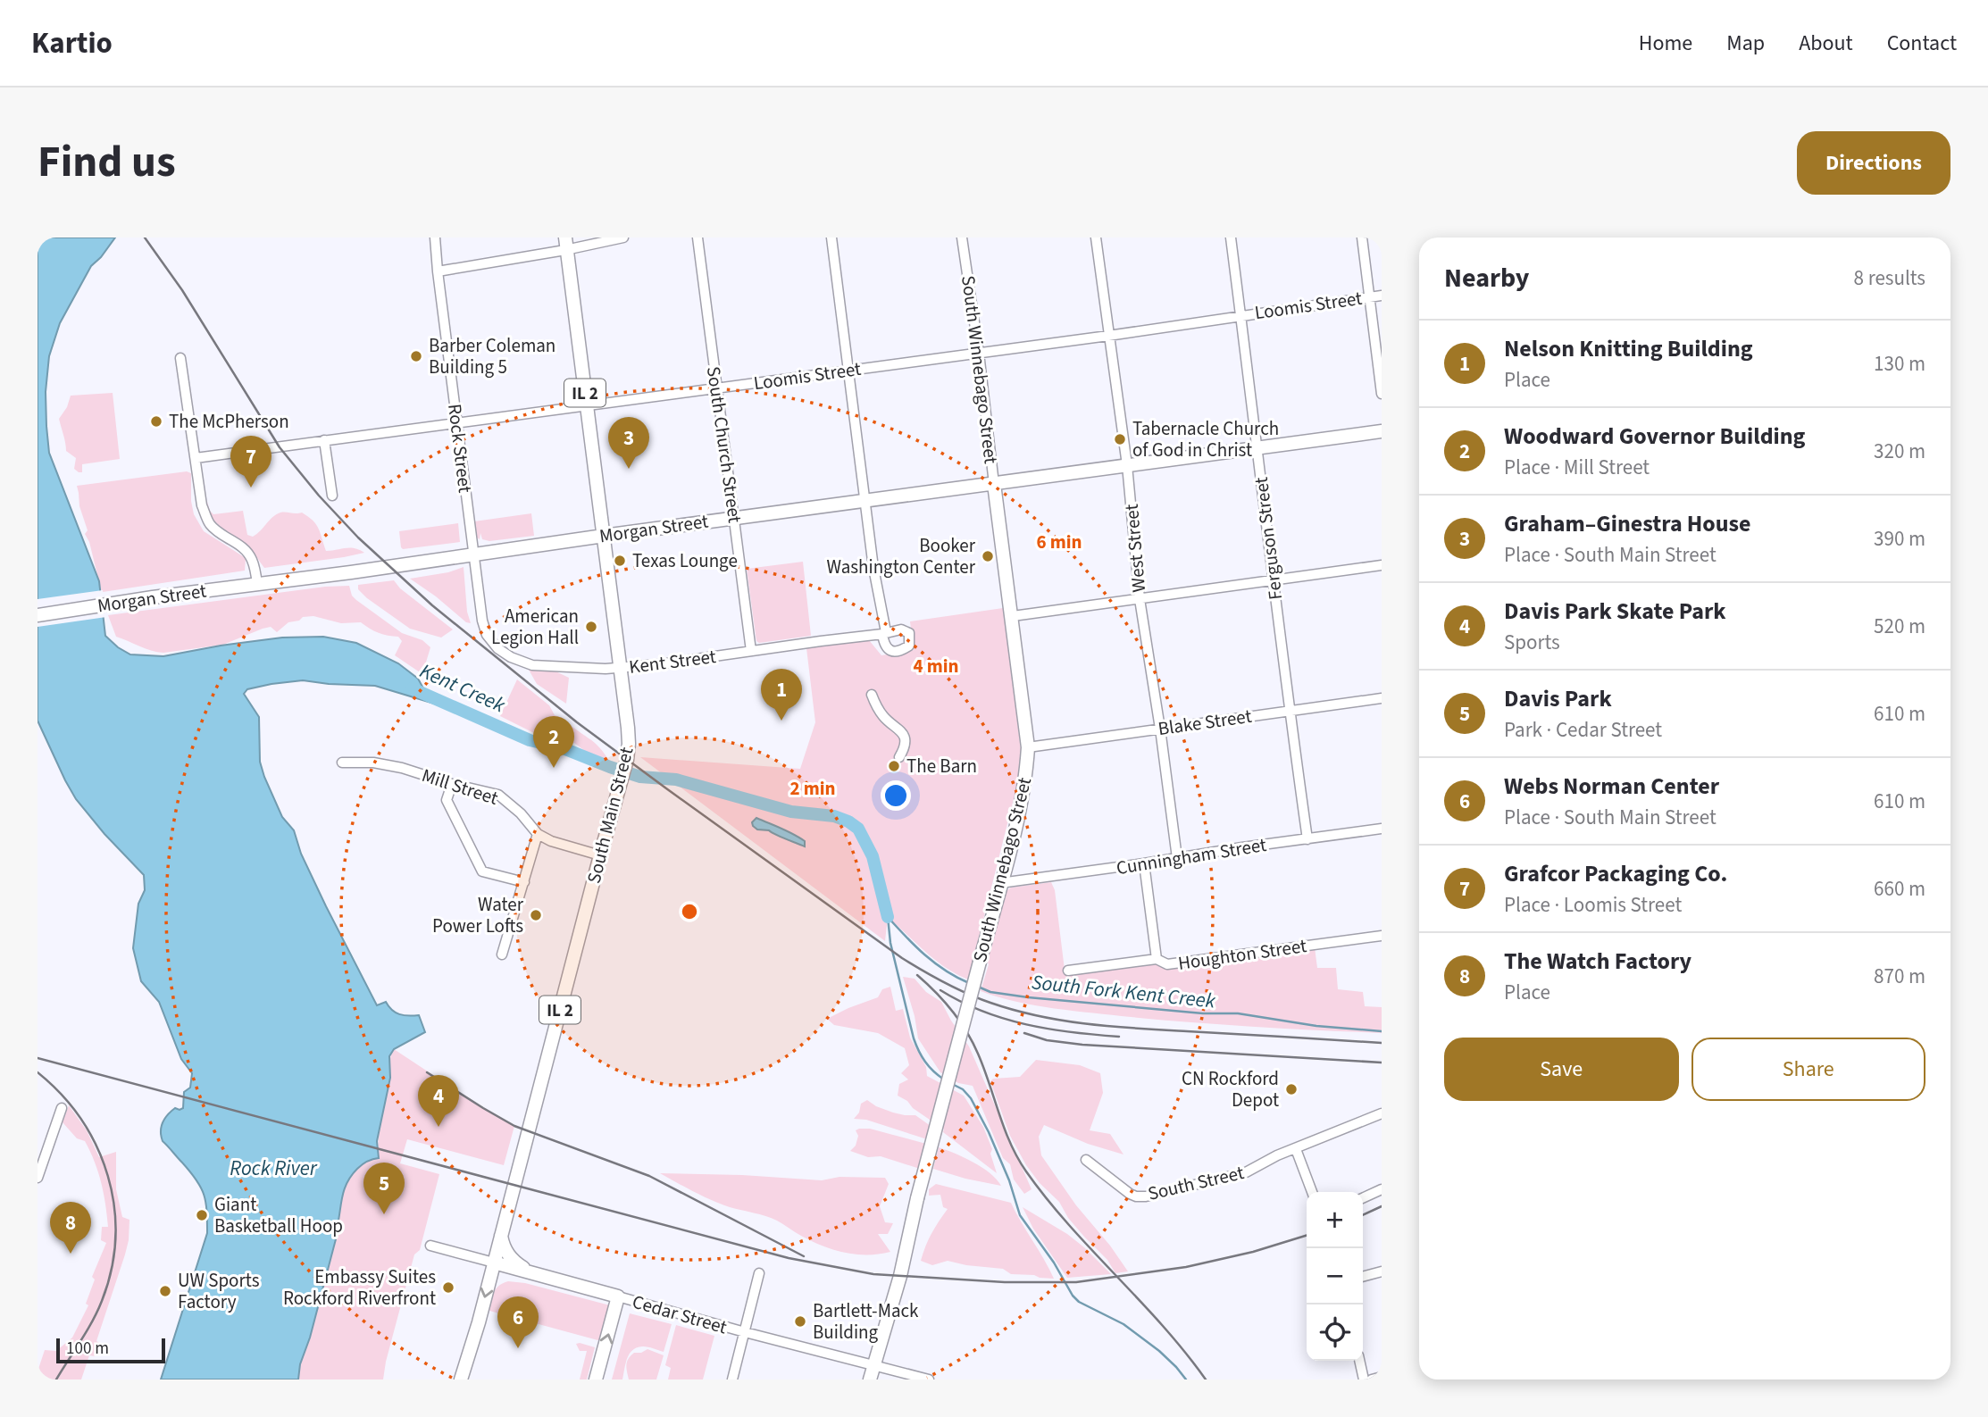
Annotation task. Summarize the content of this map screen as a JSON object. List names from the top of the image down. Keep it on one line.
{"streets":{"main road":["South Winnebago Street","IL 2","Morgan Street","South Main Street","Cedar Street"],"street":["Loomis Street","South Church Street","Rock Street","Ferguson Street","West Street","Kent Street","Blake Street","Mill Street","Cunningham Street","Houghton Street","South Street"]},"crossings":[["Loomis Street","South Winnebago Street"],["Loomis Street","South Church Street"],["Loomis Street","Rock Street"],["Loomis Street","Ferguson Street"],["Loomis Street","West Street"],["Loomis Street","South Main Street"],["South Winnebago Street","Morgan Street"],["South Winnebago Street","Blake Street"],["South Winnebago Street","Cunningham Street"],["South Winnebago Street","Cedar Street"],["South Church Street","Morgan Street"],["South Church Street","Kent Street"],["Rock Street","Morgan Street"],["Rock Street","Kent Street"],["Morgan Street","Ferguson Street"],["Morgan Street","West Street"],["Morgan Street","Kent Street"],["Morgan Street","South Main Street"],["Ferguson Street","Blake Street"],["Ferguson Street","Cunningham Street"],["West Street","Blake Street"],["West Street","Cunningham Street"],["Kent Street","South Main Street"],["Mill Street","South Main Street"],["South Main Street","Cedar Street"]],"water":["Kent Creek","South Fork Kent Creek","Rock River"],"places":["Barber Coleman Building 5","The McPherson","Tabernacle Church of God in Christ","Booker Washington Center","Texas Lounge","American Legion Hall","The Barn","Water Power Lofts","CN Rockford Depot","Giant Basketball Hoop","Embassy Suites Rockford Riverfront","UW Sports Factory","Bartlett-Mack Building"],"scale_bar":"100 m","page":{"header":"Kartio","nav":["Home","Map","About","Contact"],"title":"Find us","buttons":["Directions",["Save","Share"]],"heading":["Nearby","8 results"],"list":[{"mark":"1","name":"Nelson Knitting Building","note":"Place","value":"130 m"},{"mark":"2","name":"Woodward Governor Building","note":"Place · Mill Street","value":"320 m"},{"mark":"3","name":"Graham–Ginestra House","note":"Place · South Main Street","value":"390 m"},{"mark":"4","name":"Davis Park Skate Park","note":"Sports","value":"520 m"},{"mark":"5","name":"Davis Park","note":"Park · Cedar Street","value":"610 m"},{"mark":"6","name":"Webs Norman Center","note":"Place · South Main Street","value":"610 m"},{"mark":"7","name":"Grafcor Packaging Co.","note":"Place · Loomis Street","value":"660 m"},{"mark":"8","name":"The Watch Factory","note":"Place","value":"870 m"}],"pins":["3","7","1","2","4","5","8","6"],"map_buttons":["+","−"],"scale":"100 m"},"rings":["6 min","4 min","2 min"]}
